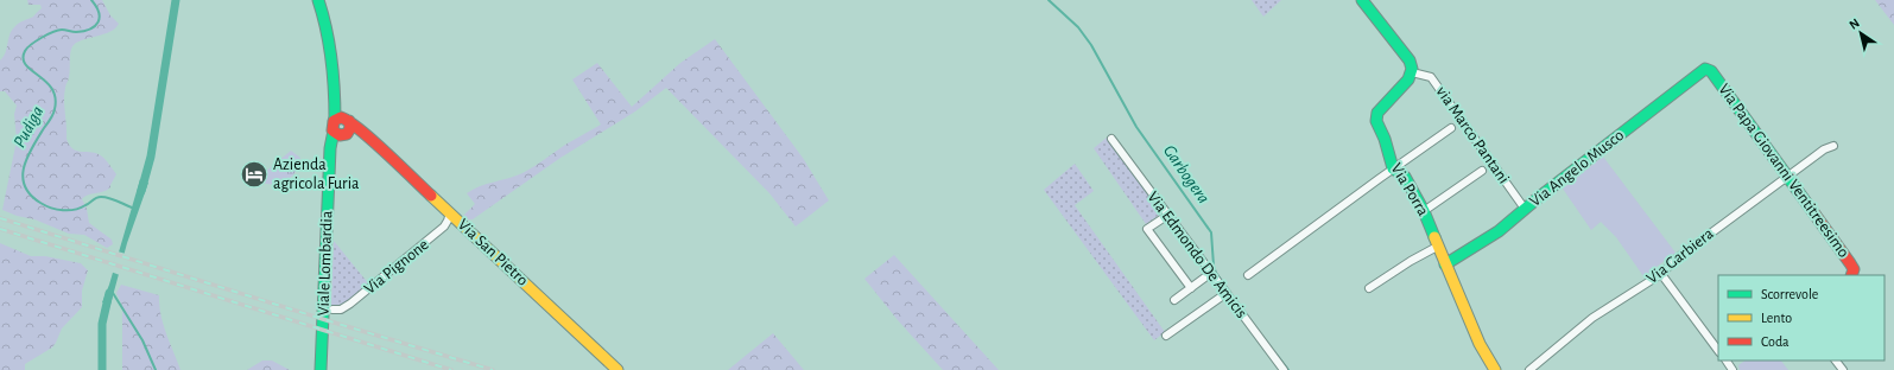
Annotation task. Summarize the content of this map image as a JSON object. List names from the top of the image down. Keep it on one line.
{"streets":{"street":["via Marco Pantani","Via Angelo Musco","Via Papa Giovanni Ventitreesimo","Via Porra","Via San Pietro","Via Edmondo De Amicis","Via Garbiera","Viale Lombardia","Via Pignone"]},"crossings":[["via Marco Pantani","Via Angelo Musco"],["via Marco Pantani","Via Porra"],["Via Angelo Musco","Via Papa Giovanni Ventitreesimo"],["Via Angelo Musco","Via Porra"],["Via Papa Giovanni Ventitreesimo","Via Garbiera"],["Via San Pietro","Viale Lombardia"],["Via San Pietro","Via Pignone"]],"water":["Pudiga","Garbogera"],"places":{"hotel":["Azienda agricola Furia"]},"legend":["Scorrevole","Lento","Coda"],"north":"top left"}
